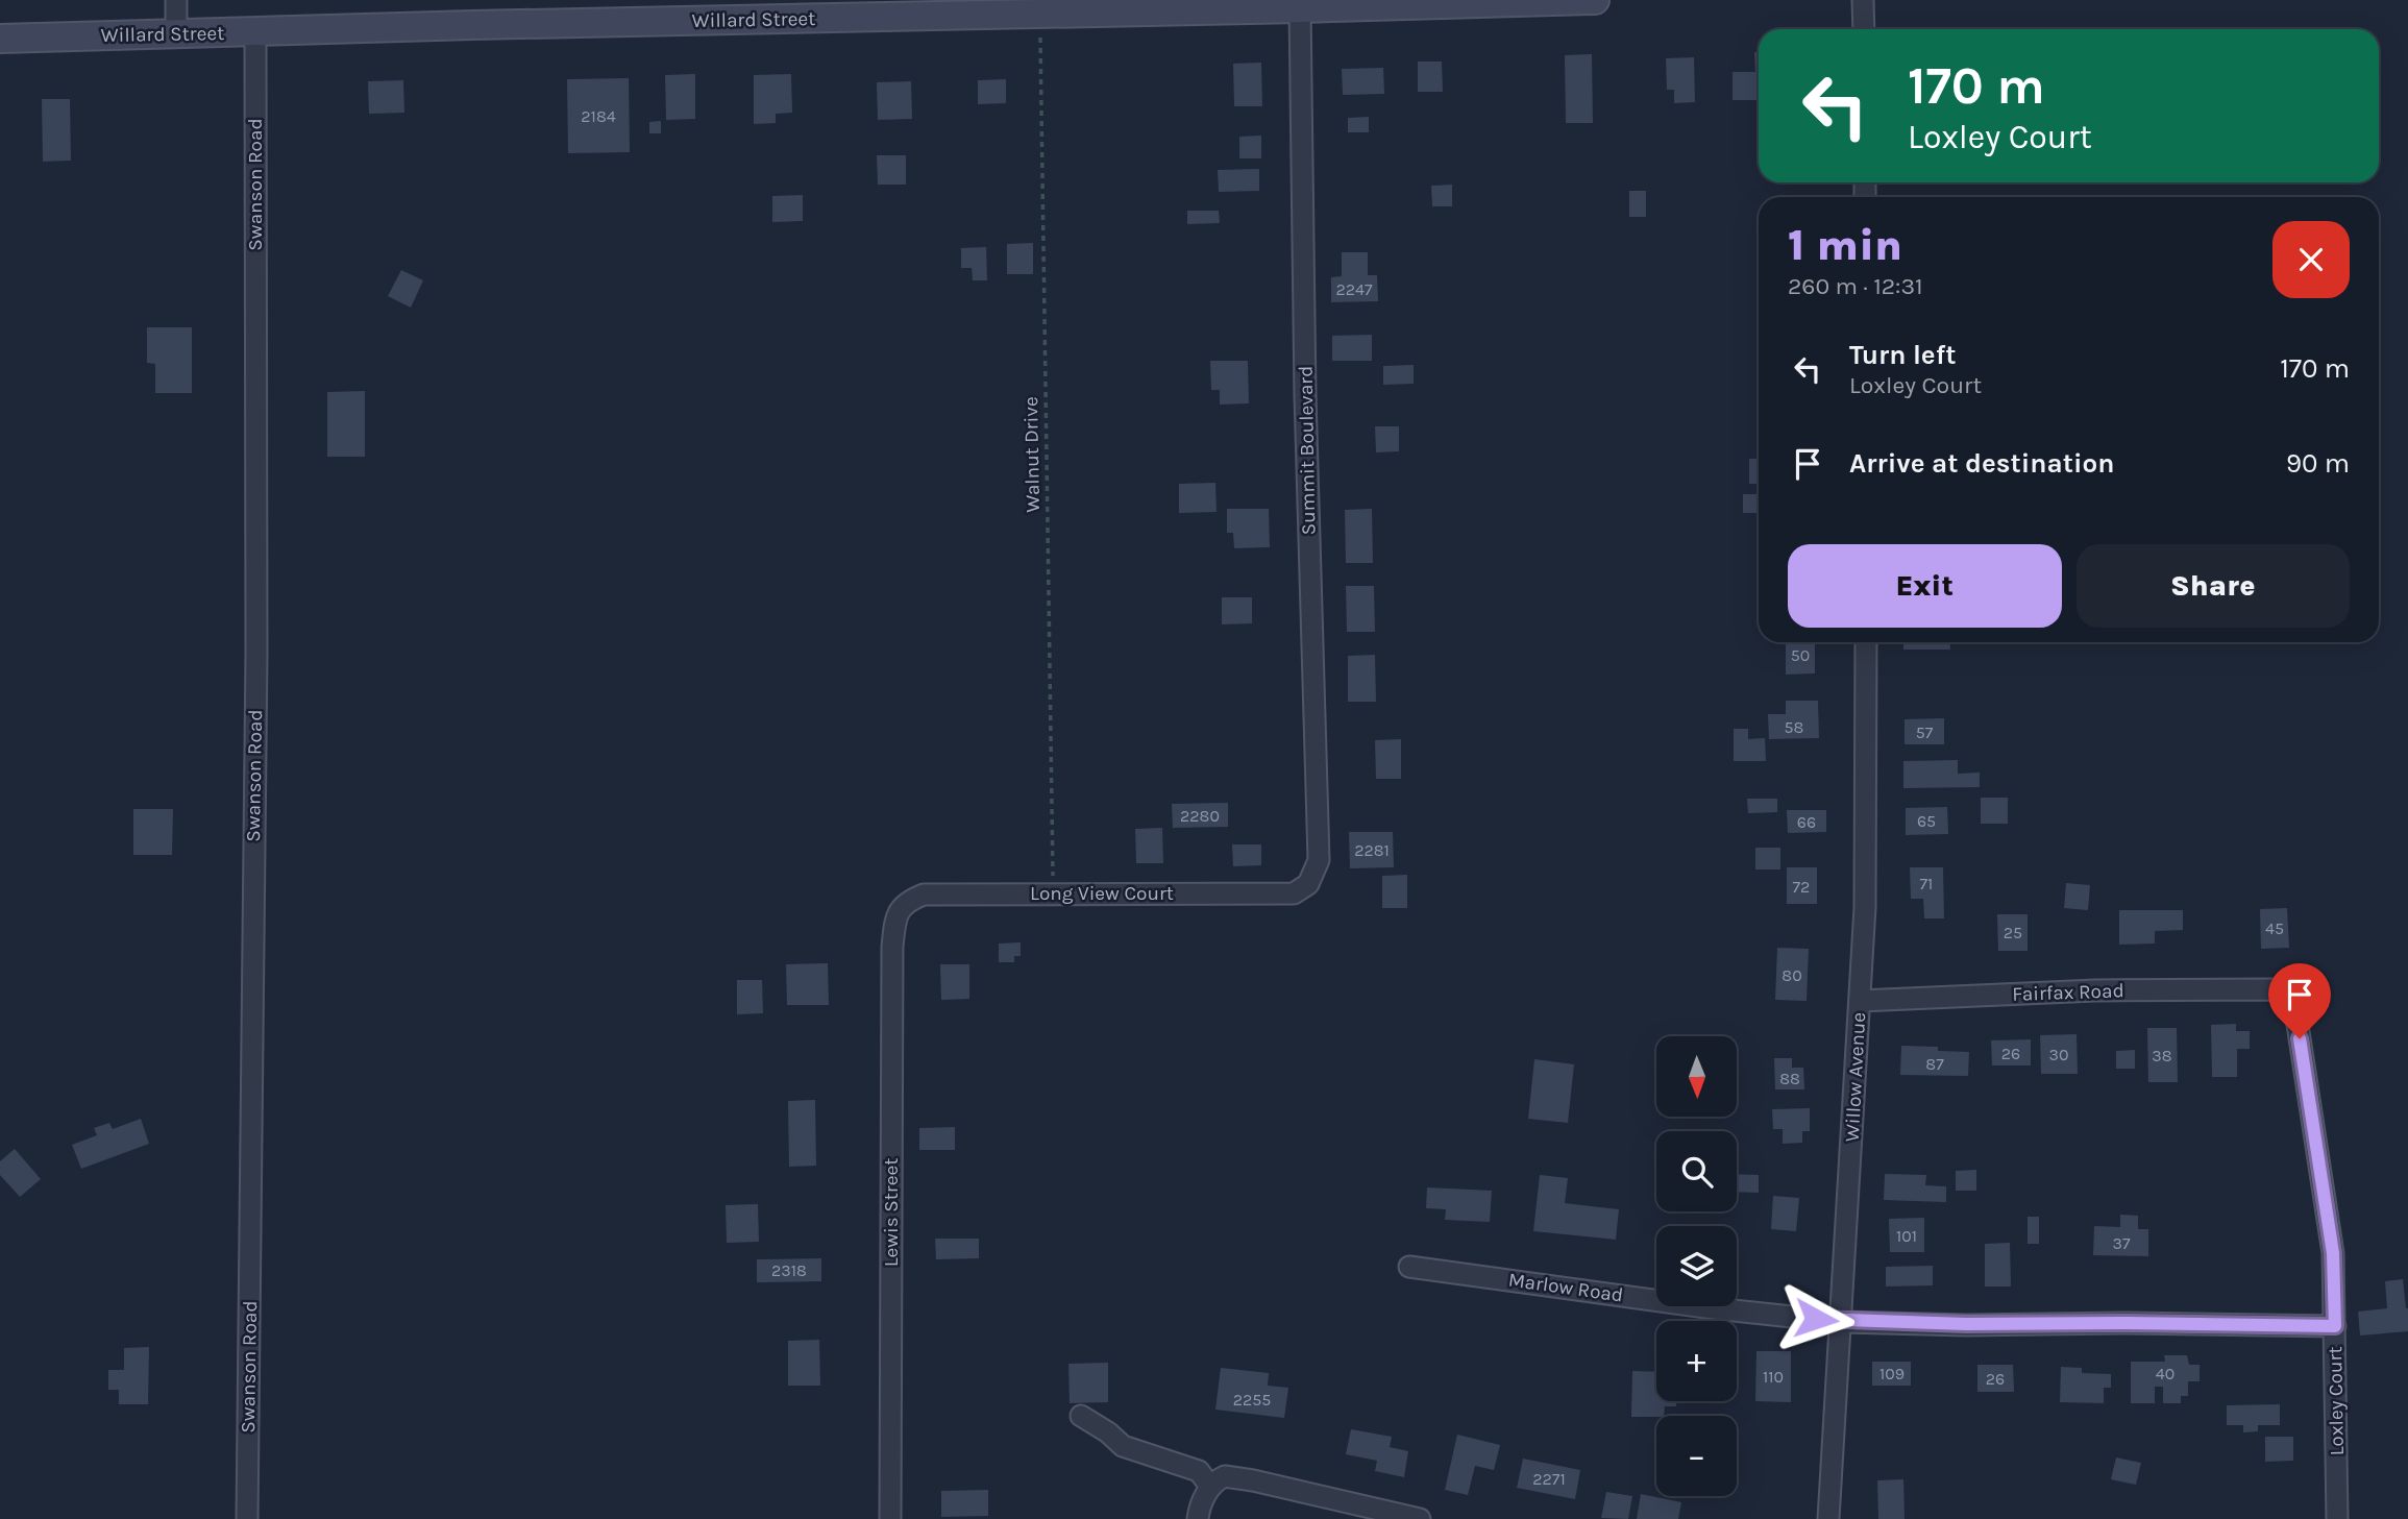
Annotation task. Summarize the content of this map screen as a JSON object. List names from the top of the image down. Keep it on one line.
{"streets":{"street":["Willard Street","Swanson Road","Summit Boulevard","Long View Court","Fairfax Road","Willow Avenue","Lewis Street","Marlow Road","Loxley Court"],"path":["Walnut Drive"]},"crossings":[["Willard Street","Swanson Road"],["Willard Street","Summit Boulevard"],["Willard Street","Walnut Drive"],["Summit Boulevard","Long View Court"],["Walnut Drive","Long View Court"],["Long View Court","Lewis Street"],["Fairfax Road","Willow Avenue"],["Fairfax Road","Loxley Court"],["Willow Avenue","Marlow Road"],["Marlow Road","Loxley Court"]],"house_numbers":["2184","2247","50","58","57","2280","65","66","2281","71","72","45","25","80","26","30","38","87","88","101","37","2318","109","40","110","26","2255","2271"],"north":"bottom","page":{"turn":["170 m","Loxley Court"],"heading":["1 min","260 m · 12:31"],"list":[{"name":"Turn left","note":"Loxley Court","value":"170 m"},{"name":"Arrive at destination","value":"90 m"}],"buttons":["Exit","Share"],"map_buttons":["+","−"]}}
